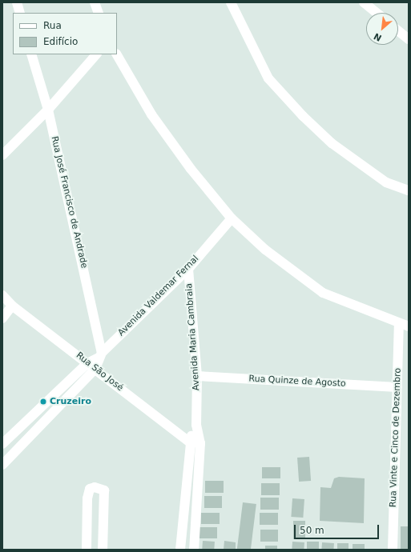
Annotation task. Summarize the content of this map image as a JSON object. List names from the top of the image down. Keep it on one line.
{"streets":{"street":["Rua José Francisco de Andrade","Avenida Valdemar Fernal","Avenida Maria Cambraia","Rua São José","Rua Quinze de Agosto","Rua Vinte e Cinco de Dezembro"]},"crossings":[["Rua José Francisco de Andrade","Avenida Valdemar Fernal"],["Avenida Valdemar Fernal","Avenida Maria Cambraia"],["Avenida Valdemar Fernal","Rua São José"],["Avenida Maria Cambraia","Rua São José"],["Avenida Maria Cambraia","Rua Quinze de Agosto"],["Rua Quinze de Agosto","Rua Vinte e Cinco de Dezembro"]],"places":["Cruzeiro"],"legend":["Rua","Edifício"],"scale_bar":"50 m","north":"bottom left"}
